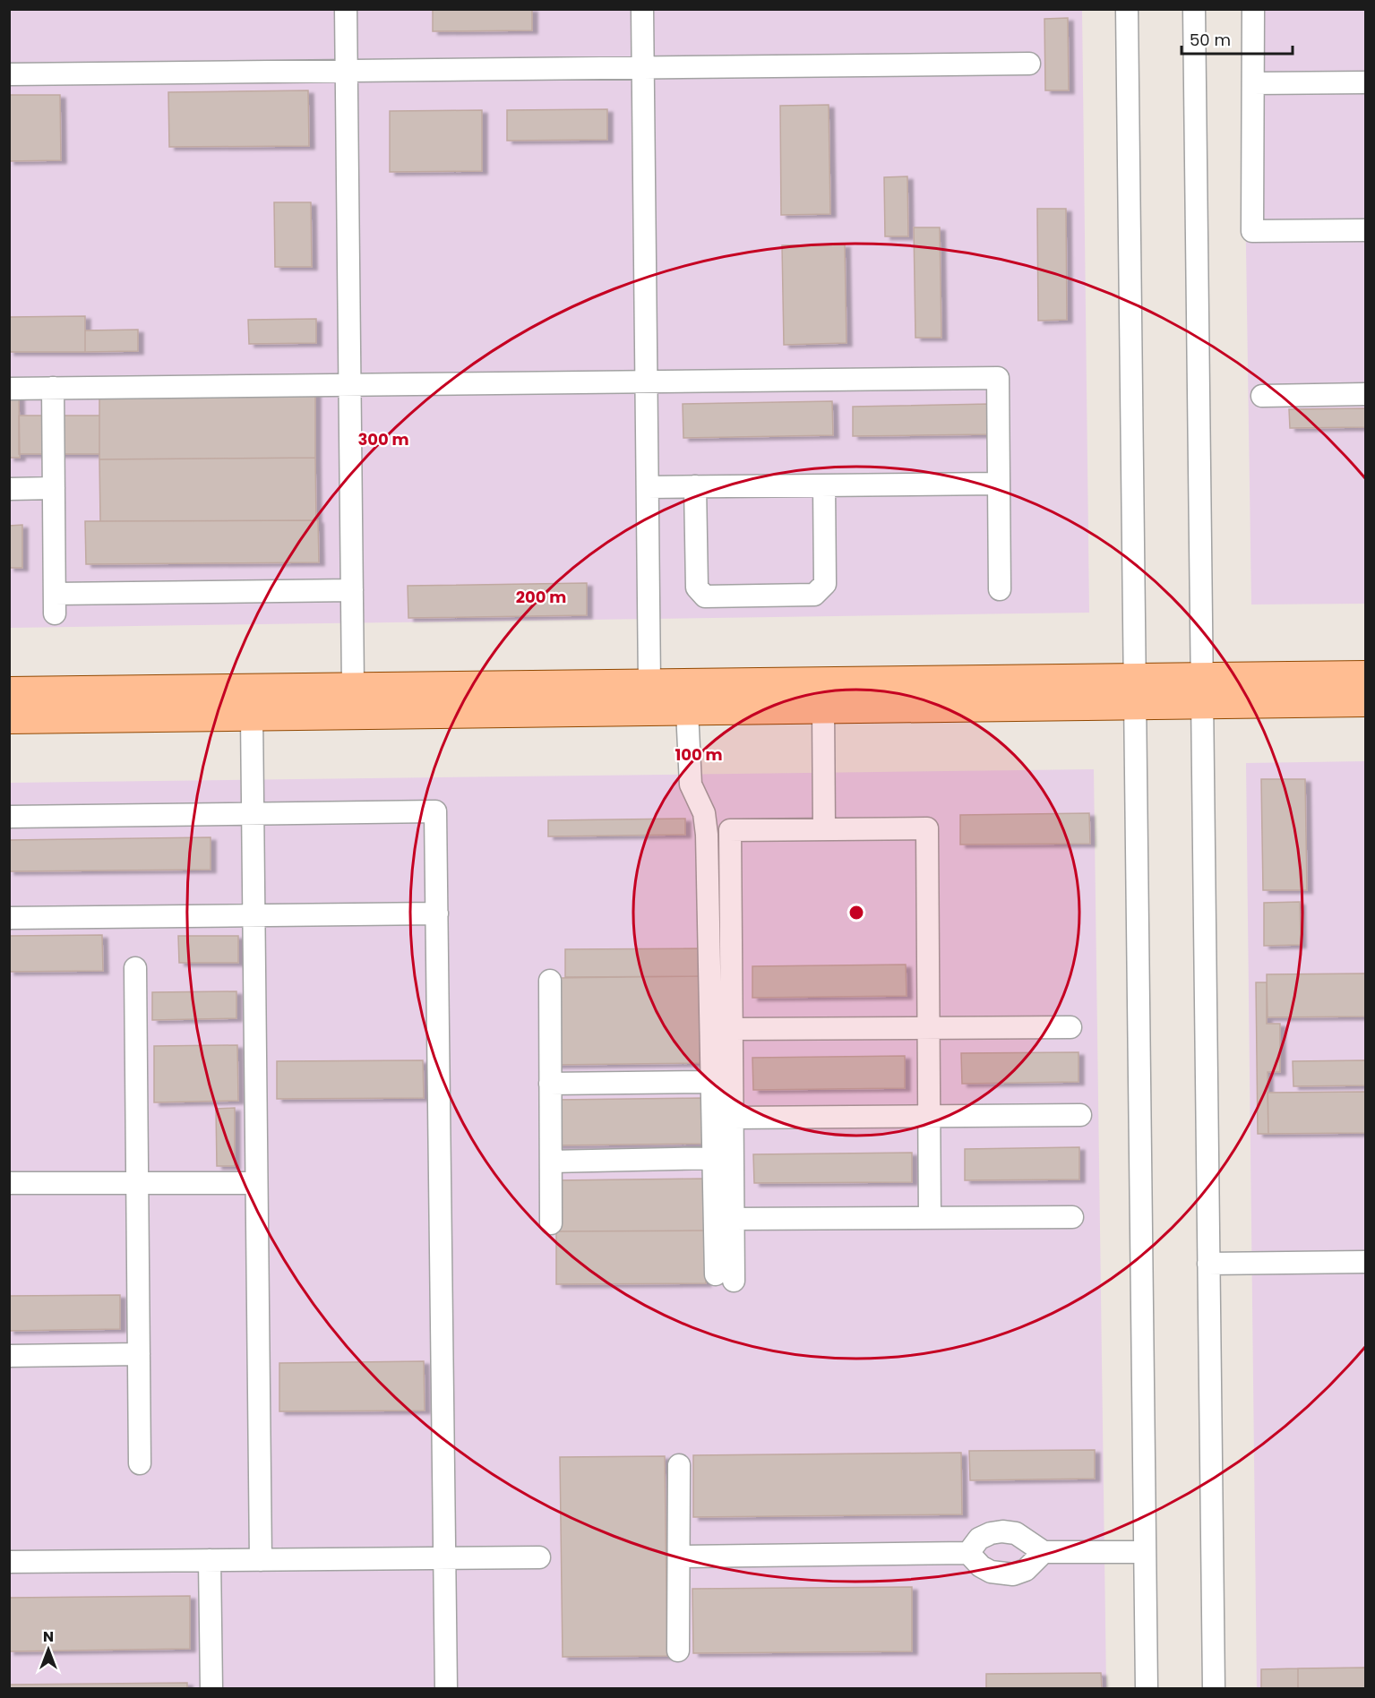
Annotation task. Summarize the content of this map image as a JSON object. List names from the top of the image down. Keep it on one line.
{"scale_bar":"50 m","north":"top","rings":["300 m","200 m","100 m"]}
